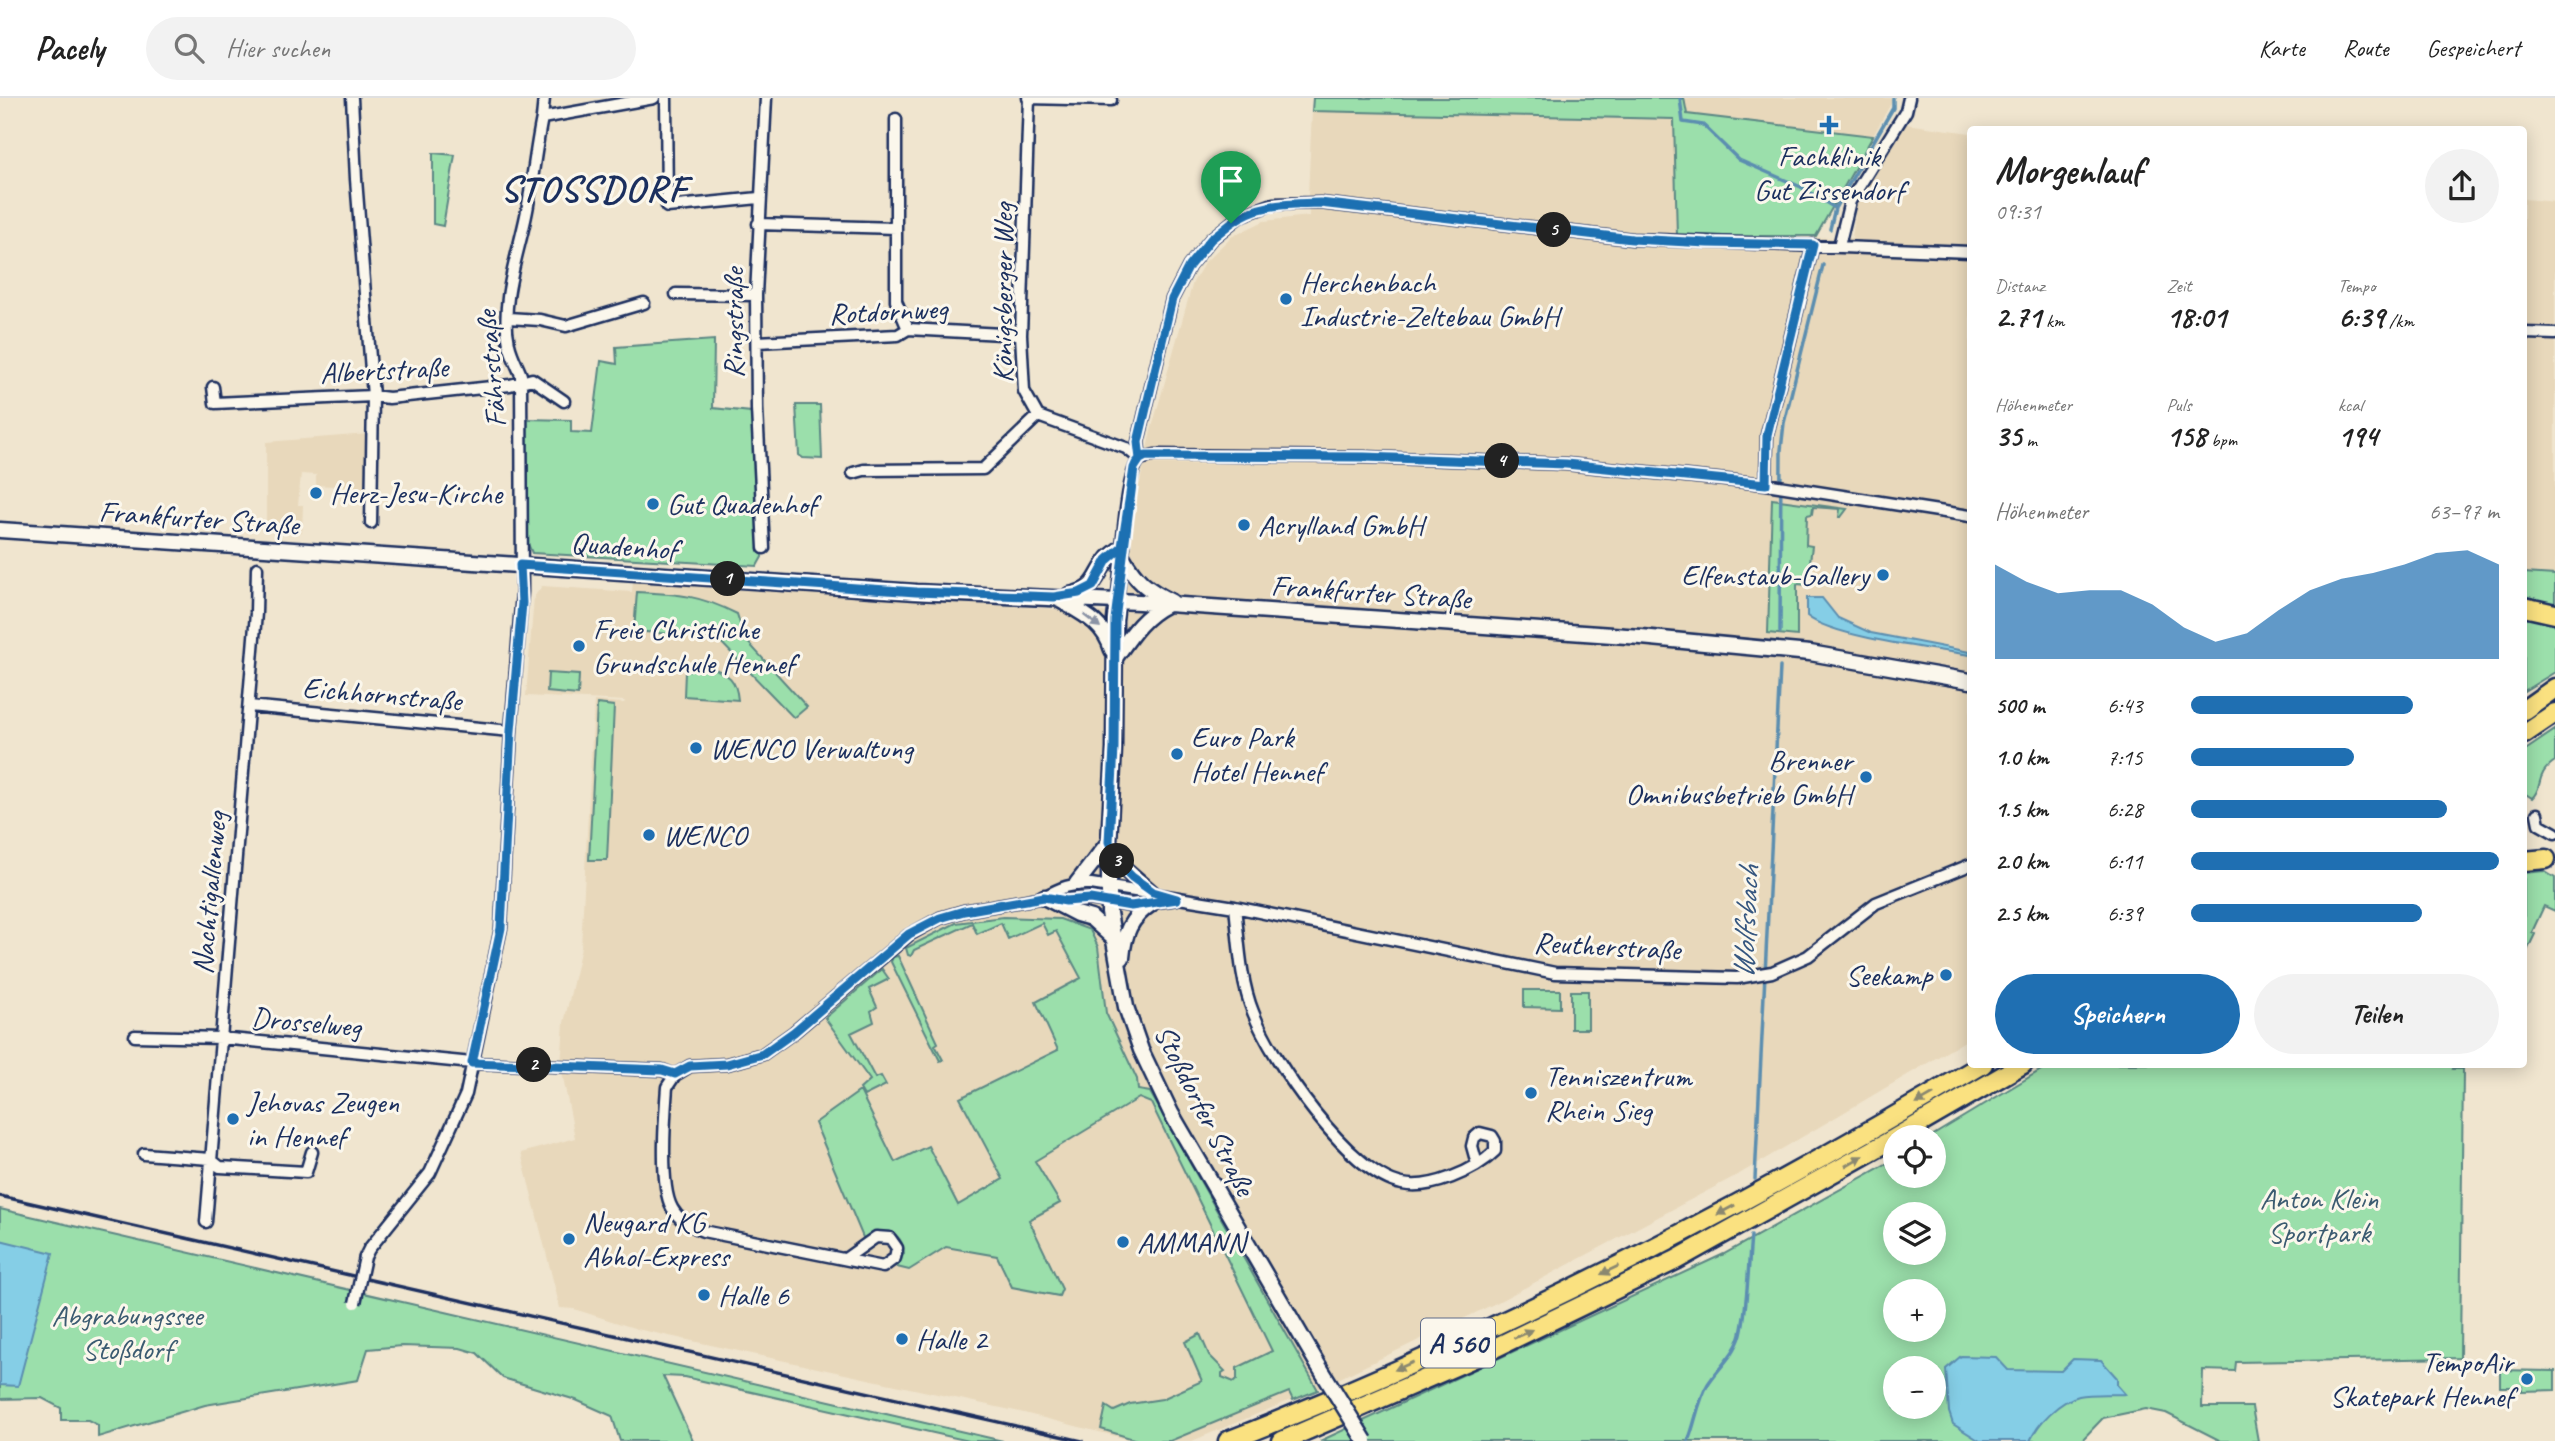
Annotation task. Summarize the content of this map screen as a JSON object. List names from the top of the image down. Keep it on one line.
{"streets":{"highway":["A 560"],"main road":["Frankfurter Straße","Quadenhof","Stoßdorfer Straße"],"street":["Königsberger Weg","Rotdornweg","Ringstraße","Fährstraße","Albertstraße","Eichhornstraße","Nachtigallenweg","Reutherstraße","Drosselweg"]},"crossings":[["Königsberger Weg","Rotdornweg"],["Rotdornweg","Ringstraße"],["Fährstraße","Albertstraße"],["Fährstraße","Frankfurter Straße"],["Fährstraße","Quadenhof"],["Fährstraße","Eichhornstraße"],["Fährstraße","Drosselweg"],["Frankfurter Straße","Quadenhof"],["Frankfurter Straße","Stoßdorfer Straße"],["Eichhornstraße","Nachtigallenweg"],["Nachtigallenweg","Drosselweg"],["Reutherstraße","Stoßdorfer Straße"]],"districts":["STOSSDORF"],"water":["Wolfsbach"],"parks":["Anton Klein Sportpark","Abgrabungssee Stoßdorf"],"places":{"health":["Fachklinik Gut Zissendorf"],"other":["Herchenbach Industrie-Zeltebau GmbH","Herz-Jesu-Kirche","Gut Quadenhof","Acrylland GmbH","Elfenstaub-Gallery","Freie Christliche Grundschule Hennef","WENCO Verwaltung","Euro Park Hotel Hennef","Brenner Omnibusbetrieb GmbH","WENCO","Seekamp","Tenniszentrum Rhein Sieg","Jehovas Zeugen in Hennef","Neugard KG Abhol-Express","AMMANN","Halle 6","Halle 2","TempoAir Skatepark Hennef"]},"page":{"header":"Pacely","search":"Hier suchen","nav":["Karte","Route","Gespeichert"],"heading":["Morgenlauf","09:31"],"pins":["5","4","1","3","2"],"stats":[["Distanz","2.71 km"],["Zeit","18:01"],["Tempo","6:39 /km"],["Höhenmeter","35 m"],["Puls","158 bpm"],["kcal","194"]],"chart":["Höhenmeter","63–97 m"],"list":[{"name":"500 m","note":"6:43"},{"name":"1.0 km","note":"7:15"},{"name":"1.5 km","note":"6:28"},{"name":"2.0 km","note":"6:11"},{"name":"2.5 km","note":"6:39"}],"buttons":["Speichern","Teilen"],"map_buttons":["+","−"]}}
